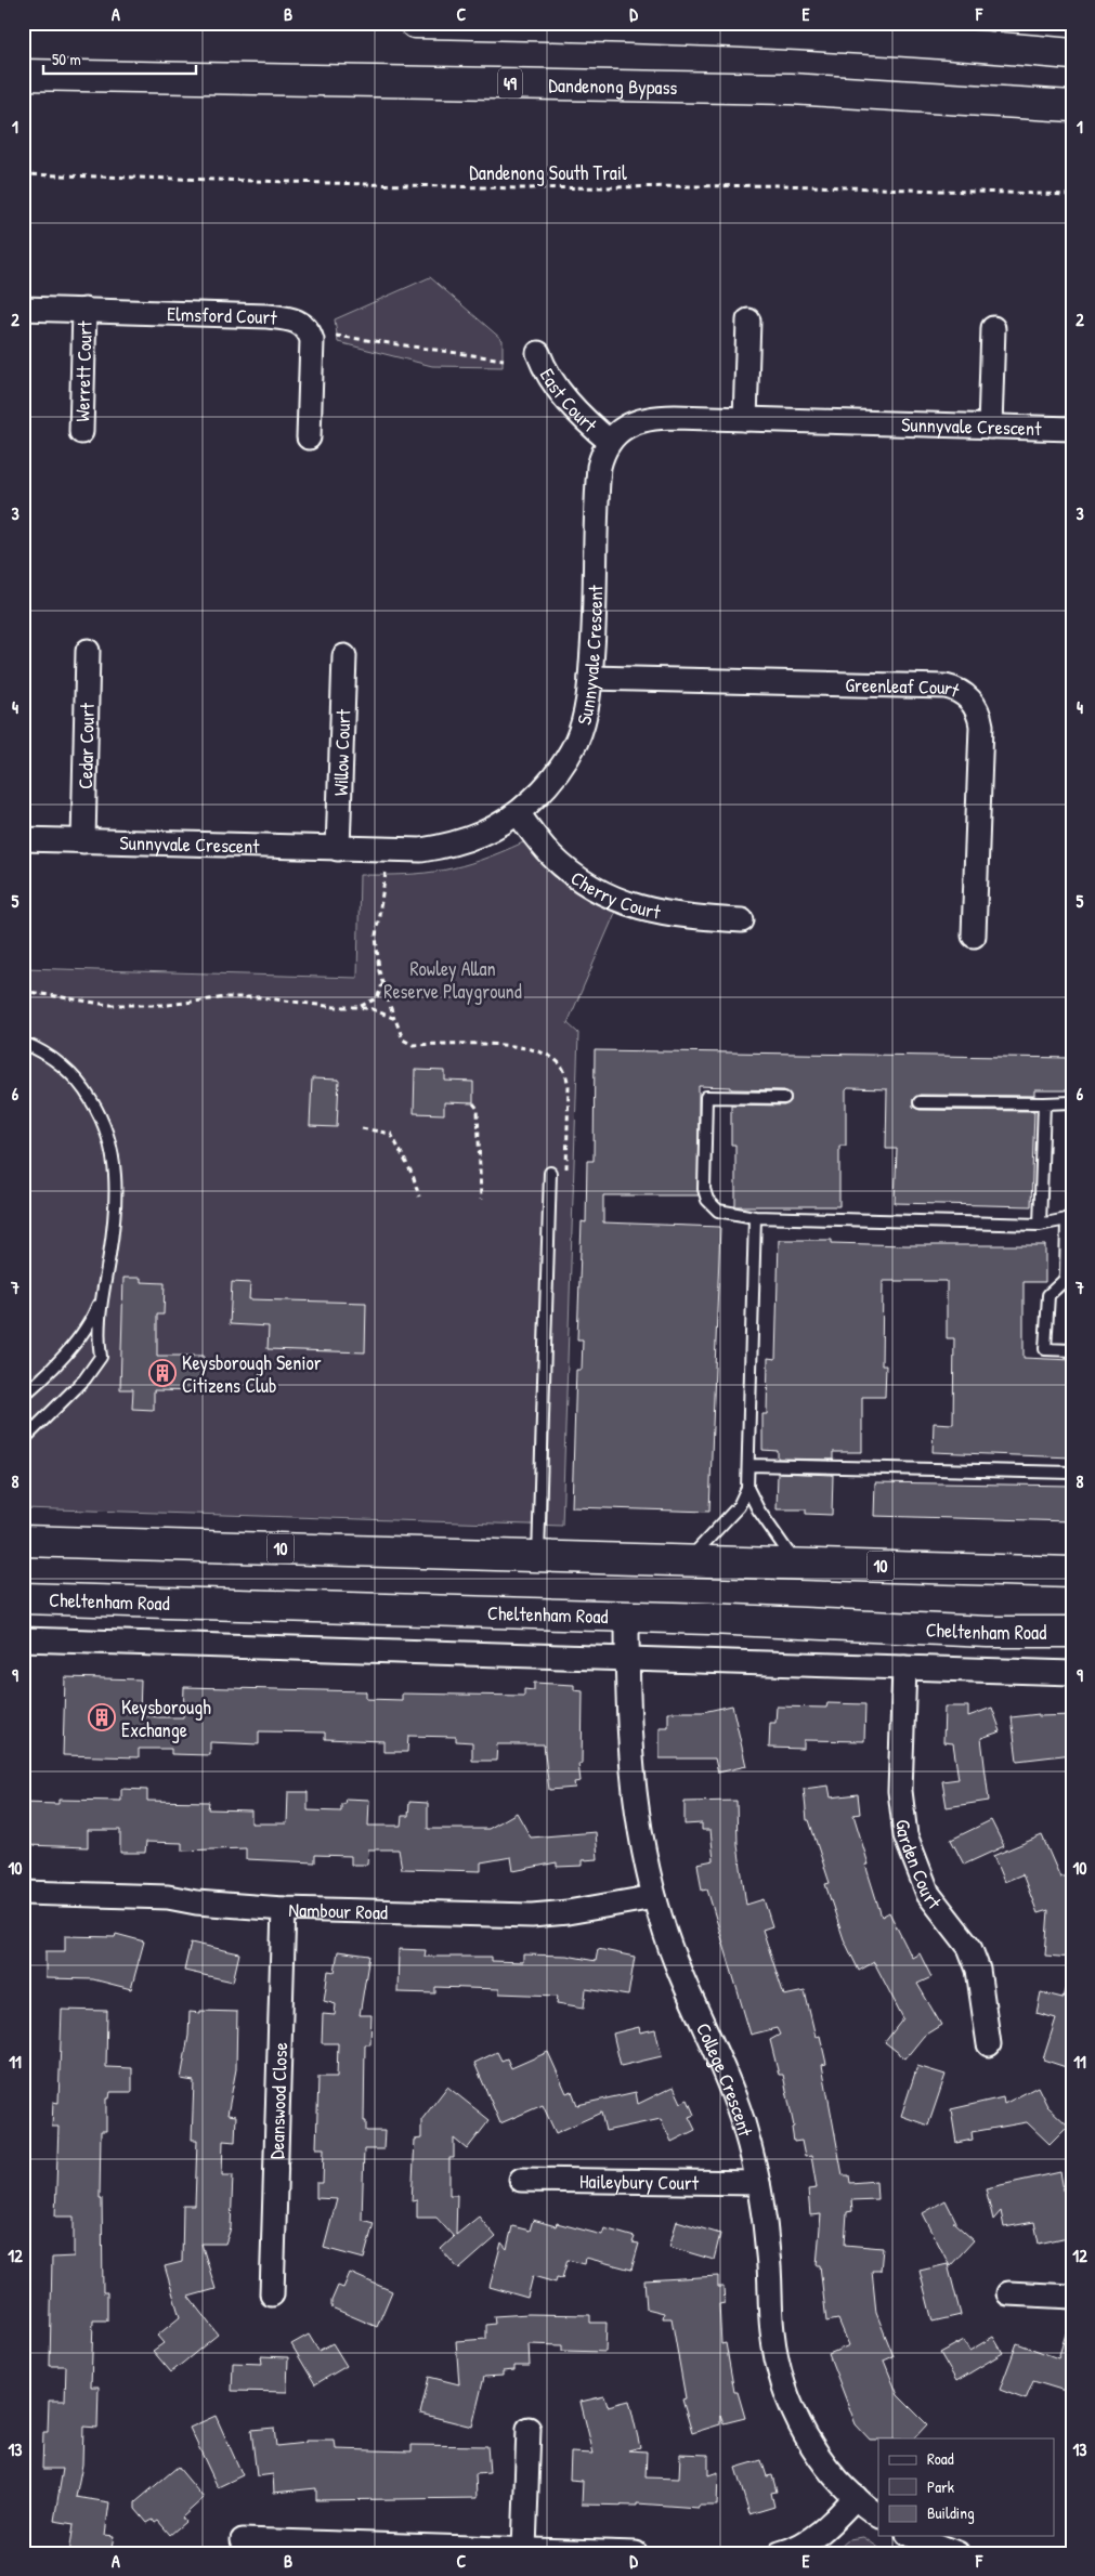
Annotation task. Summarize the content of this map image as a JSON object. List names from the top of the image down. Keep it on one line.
{"streets":{"main road":["49","Dandenong Bypass","10","Cheltenham Road"],"street":["Elmsford Court","Werrett Court","East Court","Sunnyvale Crescent","Greenleaf Court","Cedar Court","Willow Court","Cherry Court","Garden Court","Nambour Road","College Crescent","Deanswood Close","Haileybury Court"],"path":["Dandenong South Trail"]},"crossings":[["Elmsford Court","Werrett Court"],["East Court","Sunnyvale Crescent"],["Sunnyvale Crescent","Greenleaf Court"],["Sunnyvale Crescent","Cedar Court"],["Sunnyvale Crescent","Willow Court"],["Sunnyvale Crescent","Cherry Court"],["Cheltenham Road","Garden Court"],["Cheltenham Road","College Crescent"],["Nambour Road","College Crescent"],["Nambour Road","Deanswood Close"],["College Crescent","Haileybury Court"]],"parks":["Rowley Allan Reserve Playground"],"places":{"building":["Keysborough Senior Citizens Club","Keysborough Exchange"]},"legend":["Road","Park","Building"],"scale_bar":"50 m","grid":{"columns":["A","B","C","D","E","F"],"rows":["1","2","3","4","5","6","7","8","9","10","11","12","13"]}}
